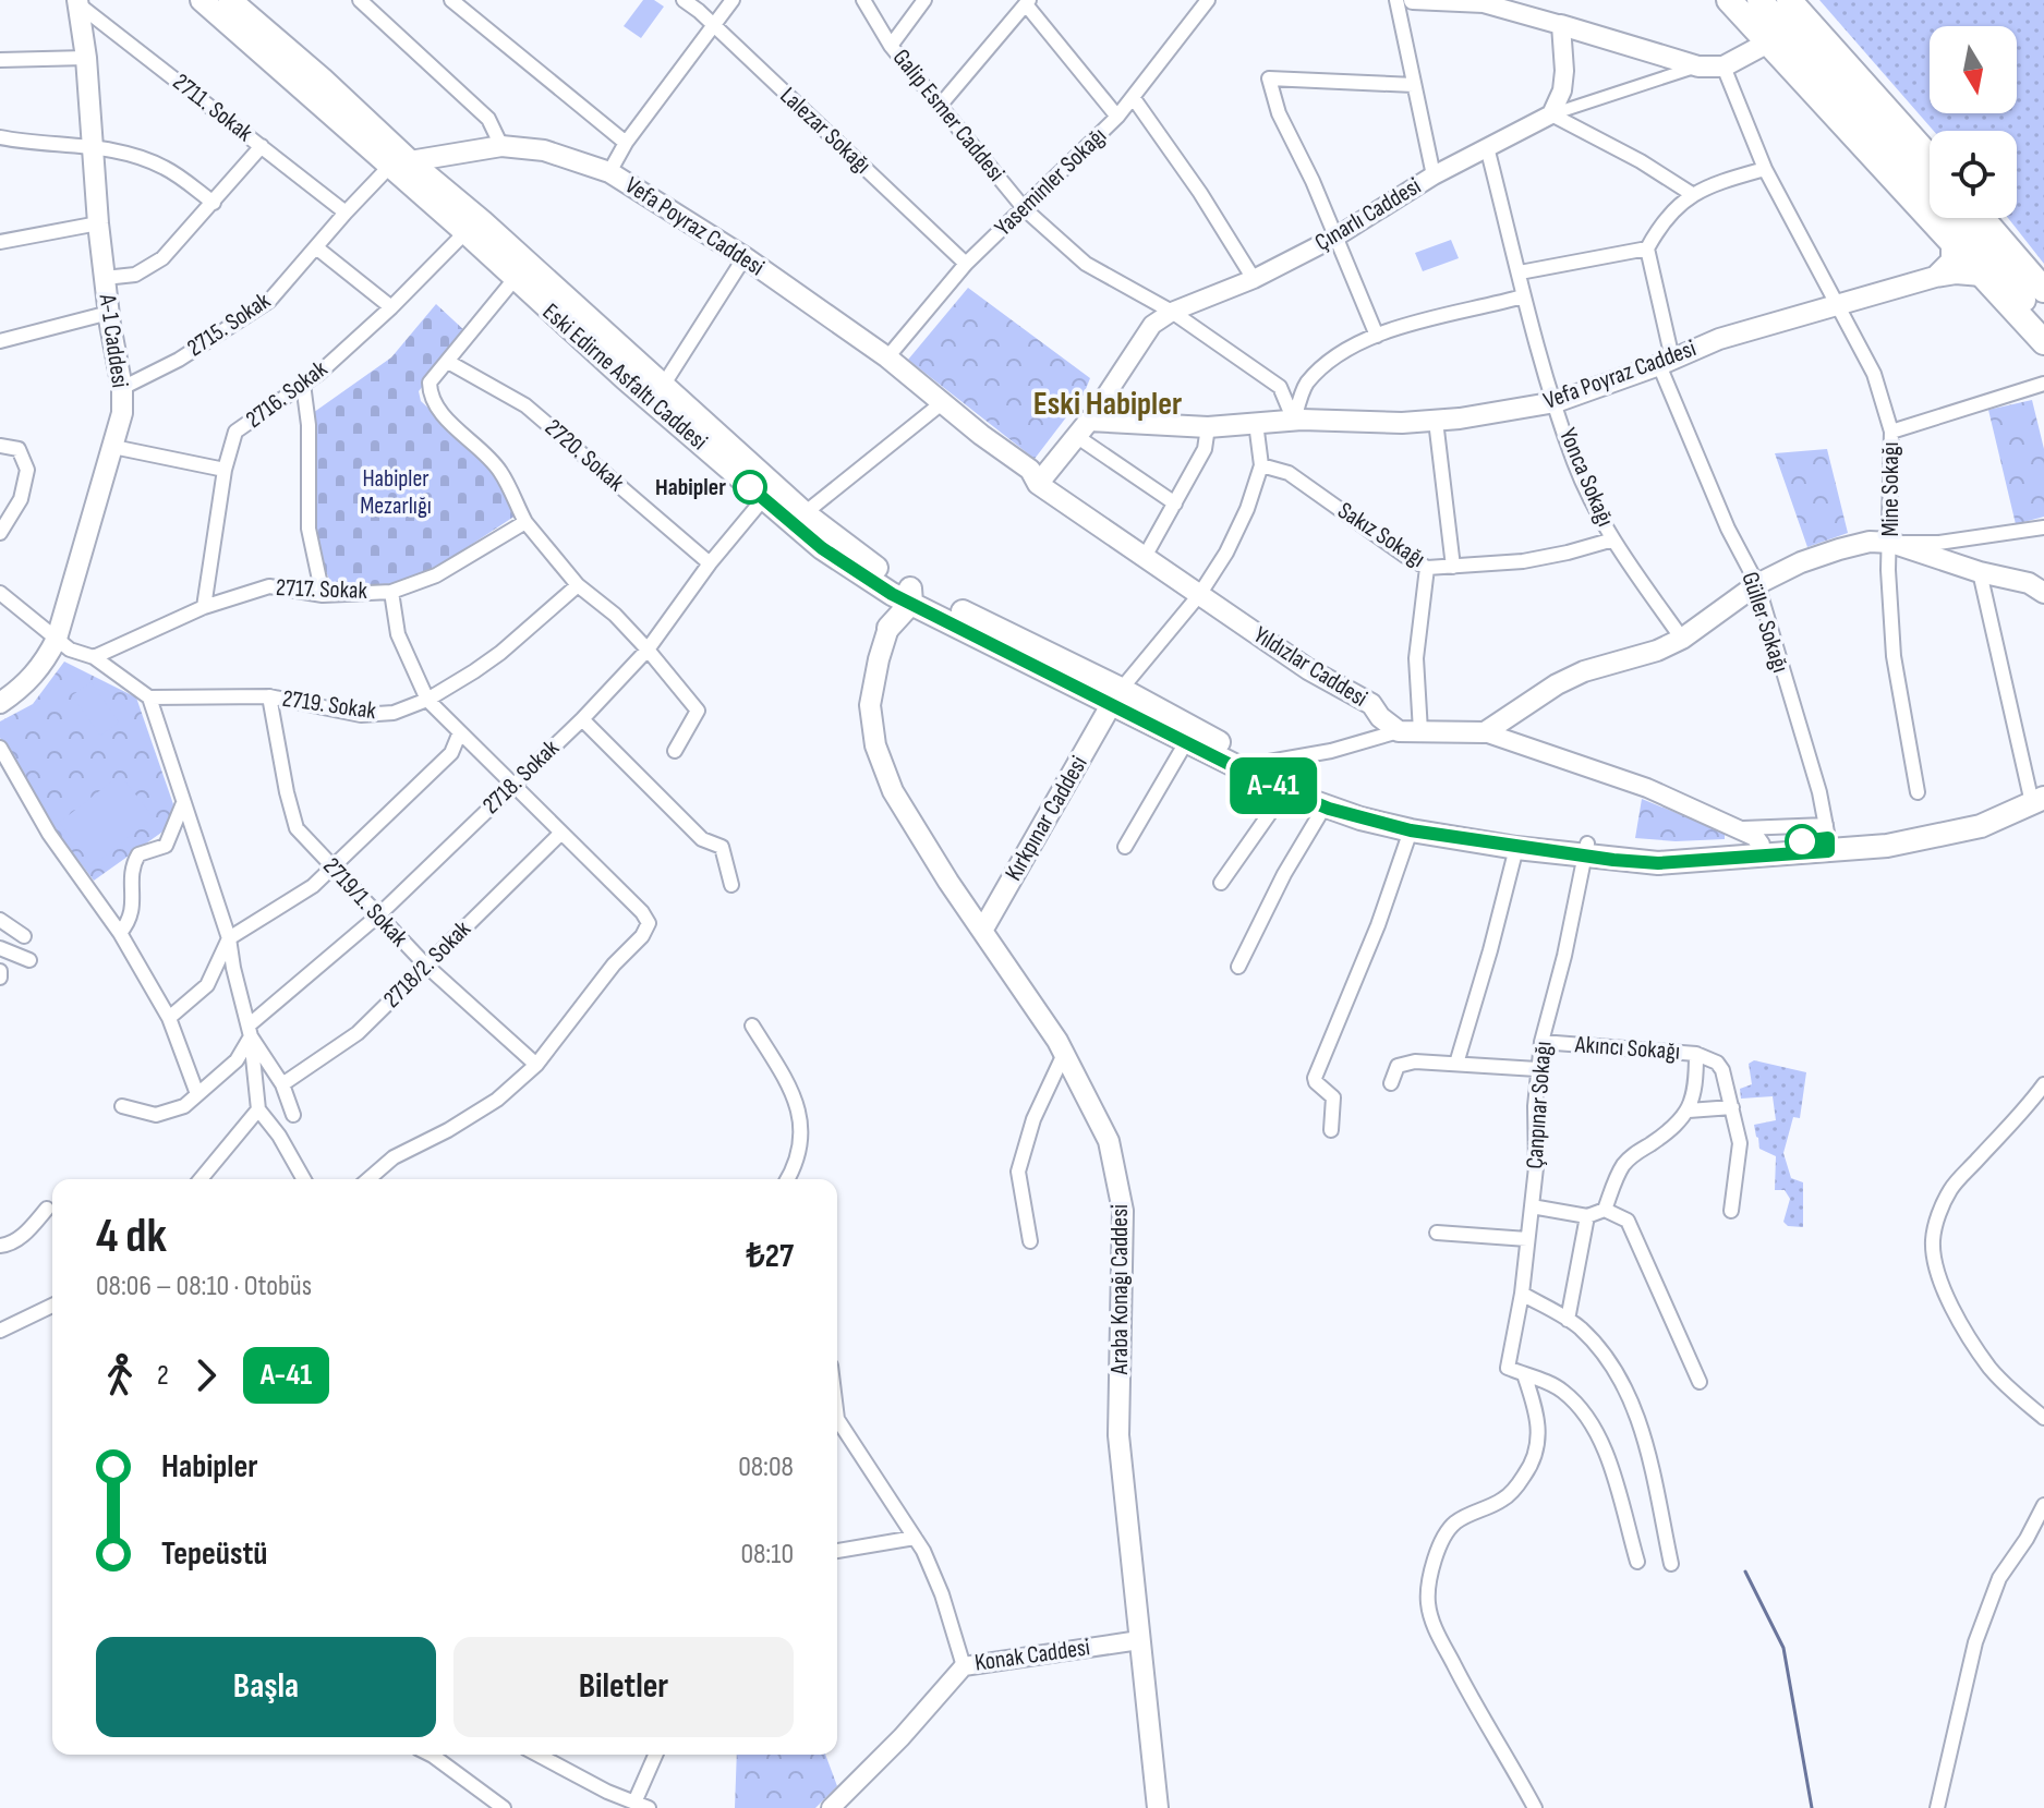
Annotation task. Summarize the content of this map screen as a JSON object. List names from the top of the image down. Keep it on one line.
{"streets":{"main road":["Çınarlı Caddesi","Vefa Poyraz Caddesi","A-1 Caddesi","Eski Edirne Asfaltı Caddesi","Yıldızlar Caddesi","Kırkpınar Caddesi","Araba Konağı Caddesi"],"street":["2711. Sokak","Galip Esmer Caddesi","Lalezar Sokağı","Yaseminler Sokağı","2715. Sokak","2716. Sokak","2720. Sokak","Yonca Sokağı","Mine Sokağı","Sakız Sokağı","2717. Sokak","Güller Sokağı","2719. Sokak","2718. Sokak","2719/1. Sokak","2718/2. Sokak","Akıncı Sokağı","Çanpınar Sokağı","Konak Caddesi"]},"crossings":[["2711. Sokak","2715. Sokak"],["2711. Sokak","A-1 Caddesi"],["Galip Esmer Caddesi","Yaseminler Sokağı"],["Galip Esmer Caddesi","Çınarlı Caddesi"],["Galip Esmer Caddesi","Vefa Poyraz Caddesi"],["Lalezar Sokağı","Yaseminler Sokağı"],["Yaseminler Sokağı","Vefa Poyraz Caddesi"],["Çınarlı Caddesi","Vefa Poyraz Caddesi"],["Çınarlı Caddesi","Yonca Sokağı"],["Çınarlı Caddesi","Mine Sokağı"],["Çınarlı Caddesi","Yıldızlar Caddesi"],["Vefa Poyraz Caddesi","2715. Sokak"],["Vefa Poyraz Caddesi","Eski Edirne Asfaltı Caddesi"],["Vefa Poyraz Caddesi","Yonca Sokağı"],["Vefa Poyraz Caddesi","Mine Sokağı"],["Vefa Poyraz Caddesi","Güller Sokağı"],["Vefa Poyraz Caddesi","Yıldızlar Caddesi"],["2715. Sokak","A-1 Caddesi"],["2715. Sokak","Eski Edirne Asfaltı Caddesi"],["Eski Edirne Asfaltı Caddesi","2716. Sokak"],["Eski Edirne Asfaltı Caddesi","Güller Sokağı"],["Eski Edirne Asfaltı Caddesi","2718. Sokak"],["Eski Edirne Asfaltı Caddesi","Kırkpınar Caddesi"],["Eski Edirne Asfaltı Caddesi","Çanpınar Sokağı"],["2716. Sokak","2717. Sokak"],["2720. Sokak","2718. Sokak"],["Yonca Sokağı","Sakız Sokağı"],["2719. Sokak","2719/1. Sokak"],["2718. Sokak","2719/1. Sokak"],["Kırkpınar Caddesi","Araba Konağı Caddesi"],["2719/1. Sokak","2718/2. Sokak"],["Akıncı Sokağı","Çanpınar Sokağı"],["Araba Konağı Caddesi","Konak Caddesi"]],"districts":["Eski Habipler"],"parks":["Habipler Mezarlığı"],"places":["Habipler"],"lines":["bus line A-41"],"north":"bottom","page":{"on_map":"A-41","heading":["4 dk","08:06 – 08:10 · Otobüs","₺27"],"legs":["2","A-41"],"list":[{"name":"Habipler","value":"08:08"},{"name":"Tepeüstü","value":"08:10"}],"buttons":["Başla","Biletler"]}}
